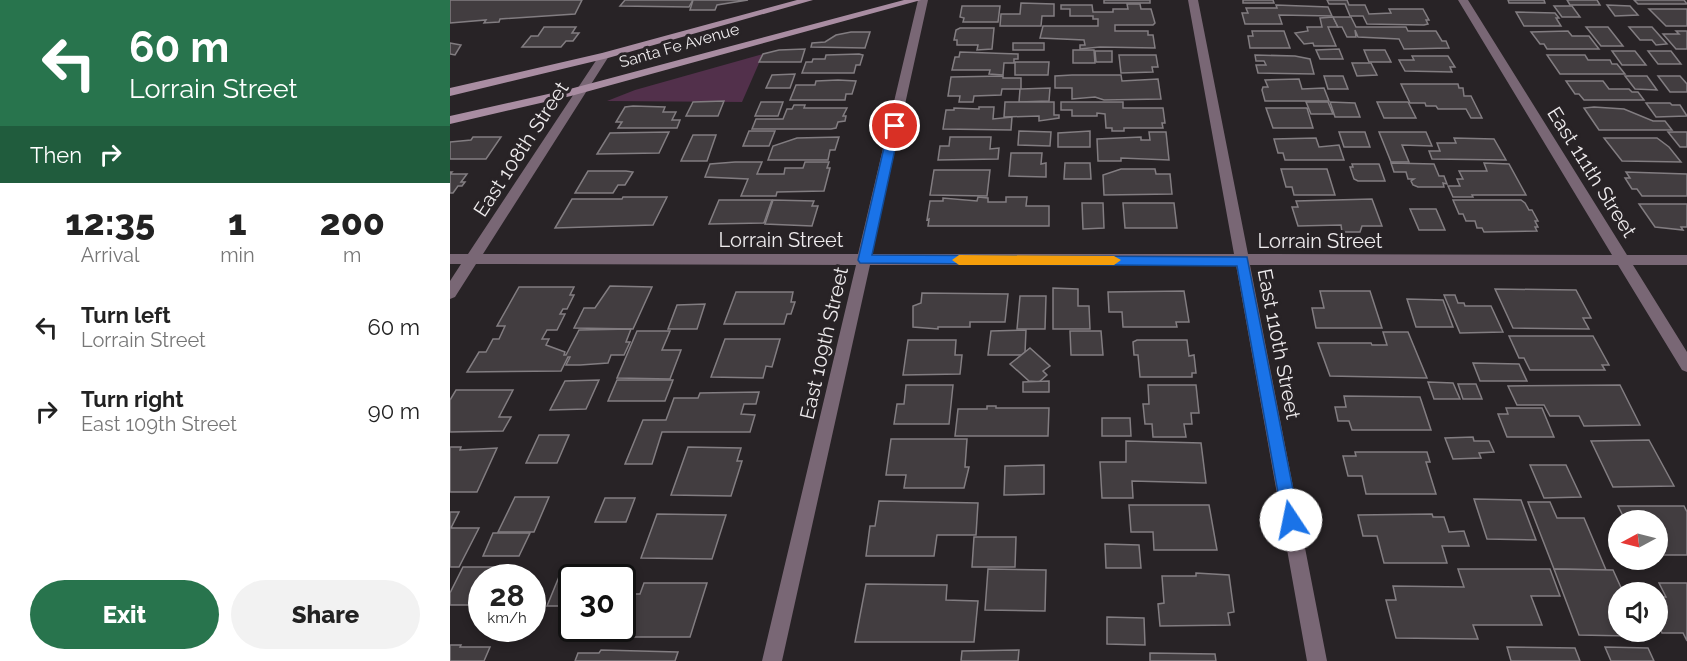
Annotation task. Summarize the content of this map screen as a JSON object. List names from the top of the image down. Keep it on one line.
{"streets":{"street":["Santa Fe Avenue","East 108th Street","East 111th Street","Lorrain Street","East 109th Street","East 110th Street"]},"crossings":[["Santa Fe Avenue","East 108th Street"],["East 108th Street","Lorrain Street"],["East 111th Street","Lorrain Street"],["Lorrain Street","East 109th Street"],["Lorrain Street","East 110th Street"]],"north":"left","page":{"turn":["60 m","Lorrain Street"],"then":"Then","eta":["12:35","Arrival","1","min","200","m"],"list":[{"name":"Turn left","note":"Lorrain Street","value":"60 m"},{"name":"Turn right","note":"East 109th Street","value":"90 m"}],"speed":"28 km/h","limit":"30","buttons":["Exit","Share"]}}
